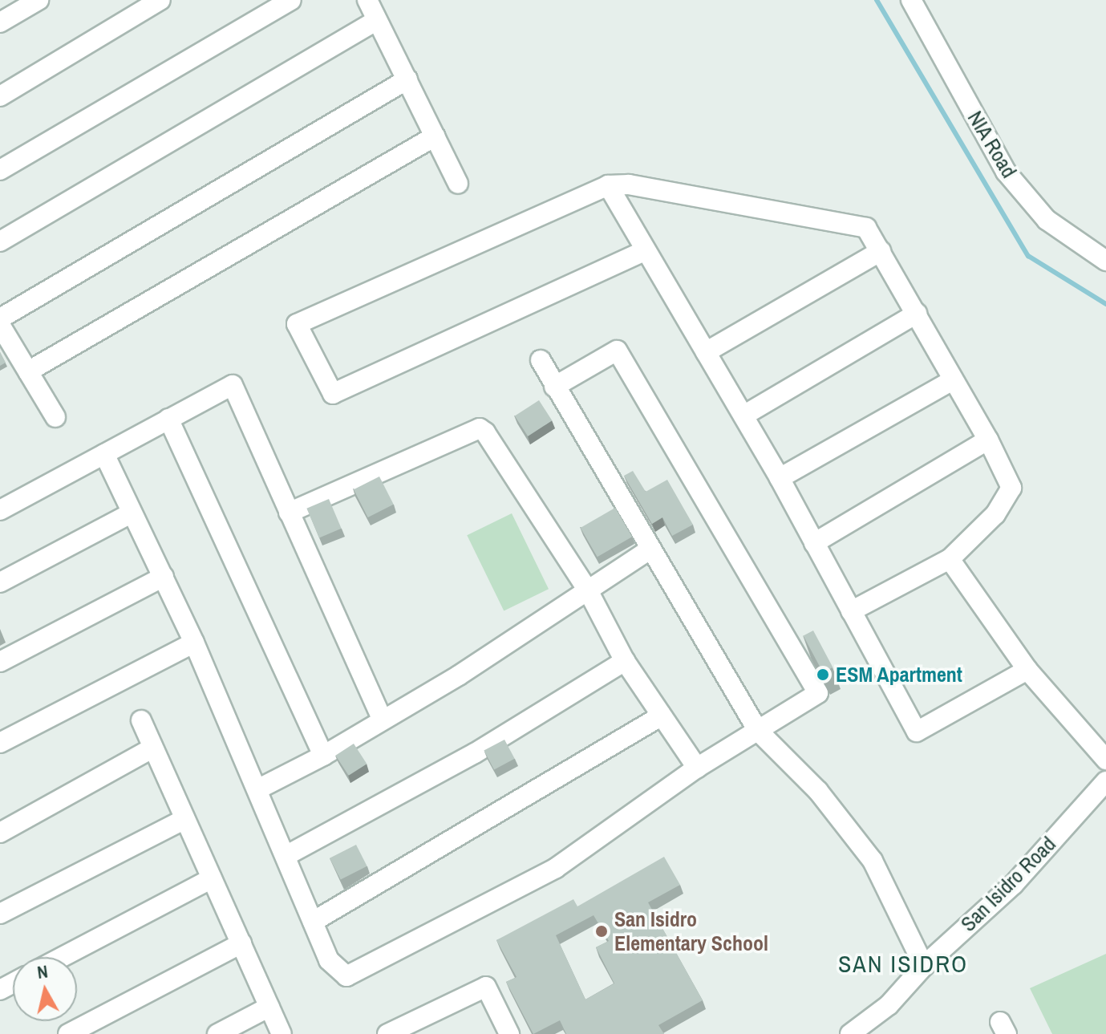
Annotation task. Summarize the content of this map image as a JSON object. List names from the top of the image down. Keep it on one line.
{"streets":{"street":["NIA Road","San Isidro Road"]},"districts":["SAN ISIDRO"],"places":["ESM Apartment","San Isidro Elementary School"],"north":"top"}
